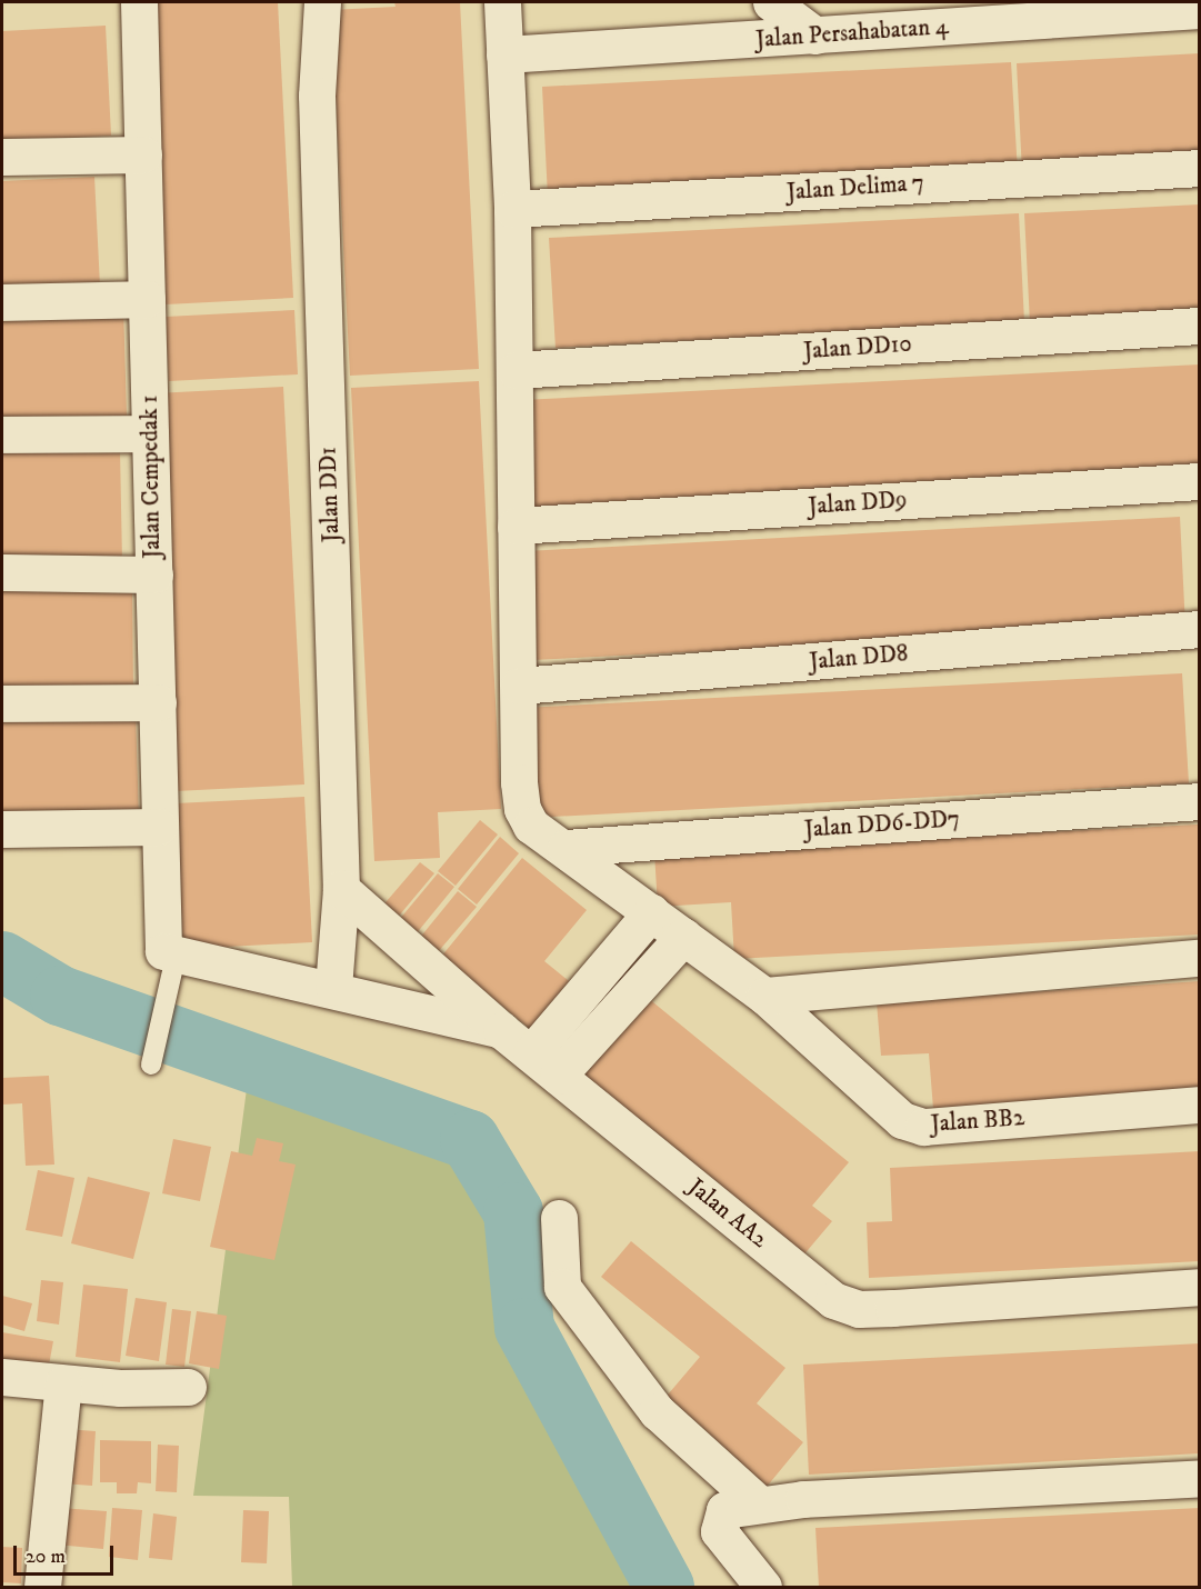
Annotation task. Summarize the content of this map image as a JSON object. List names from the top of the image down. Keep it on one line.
{"streets":{"street":["Jalan Persahabatan 4","Jalan Delima 7","Jalan DD10","Jalan Cempedak 1","Jalan DD1","Jalan DD9","Jalan DD8","Jalan DD6-DD7","Jalan BB2","Jalan AA2"]},"crossings":[["Jalan Persahabatan 4","Jalan BB2"],["Jalan Delima 7","Jalan BB2"],["Jalan DD10","Jalan BB2"],["Jalan DD1","Jalan AA2"],["Jalan DD9","Jalan BB2"],["Jalan DD8","Jalan BB2"],["Jalan DD6-DD7","Jalan BB2"]],"scale_bar":"20 m"}
